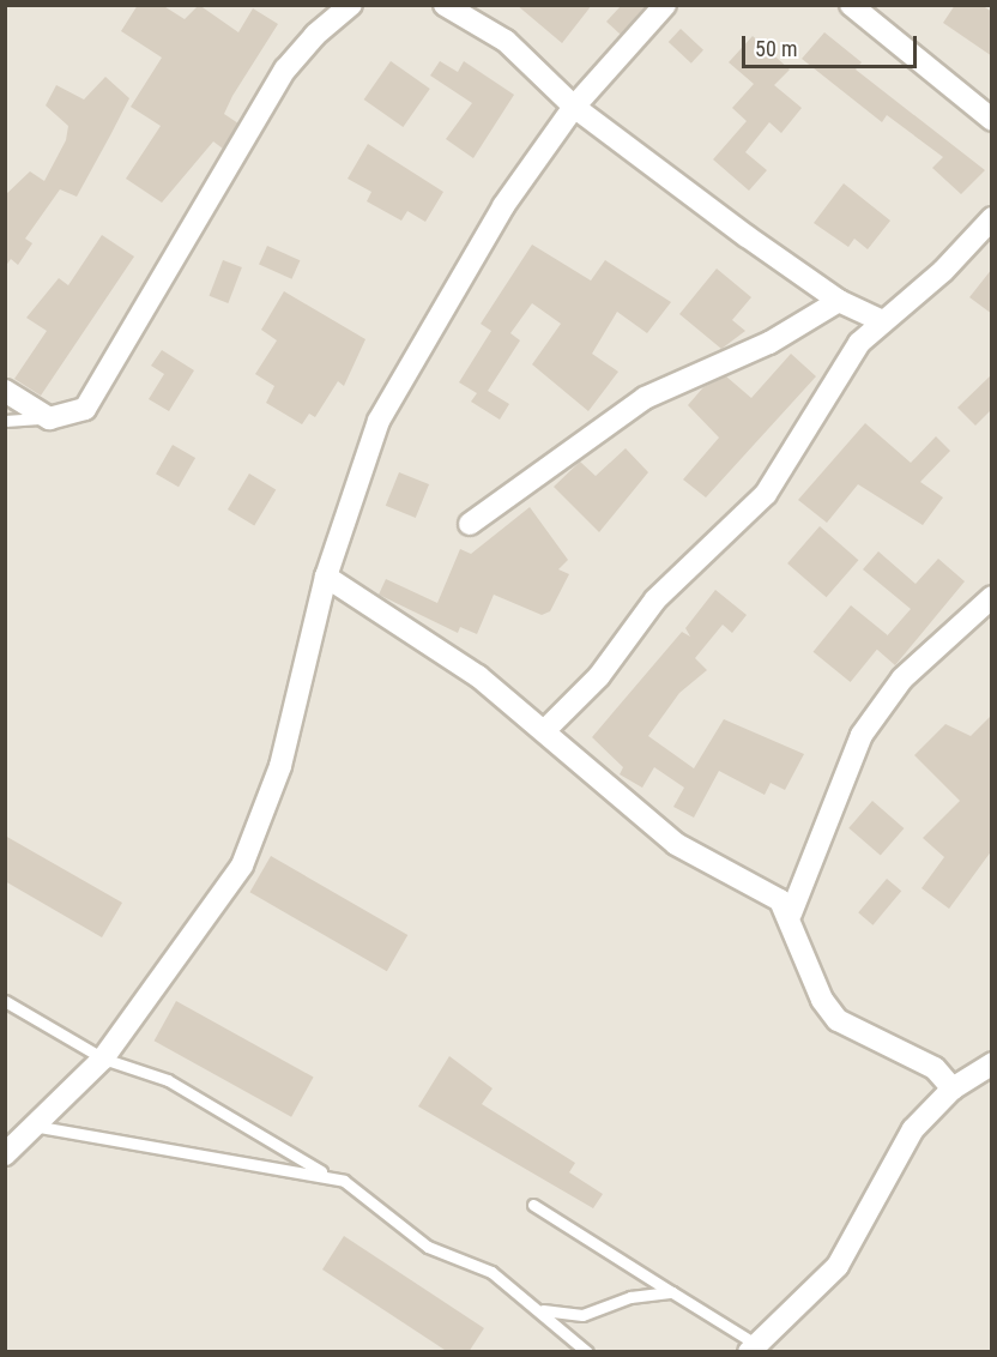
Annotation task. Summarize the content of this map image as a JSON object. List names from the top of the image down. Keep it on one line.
{"scale_bar":"50 m"}
